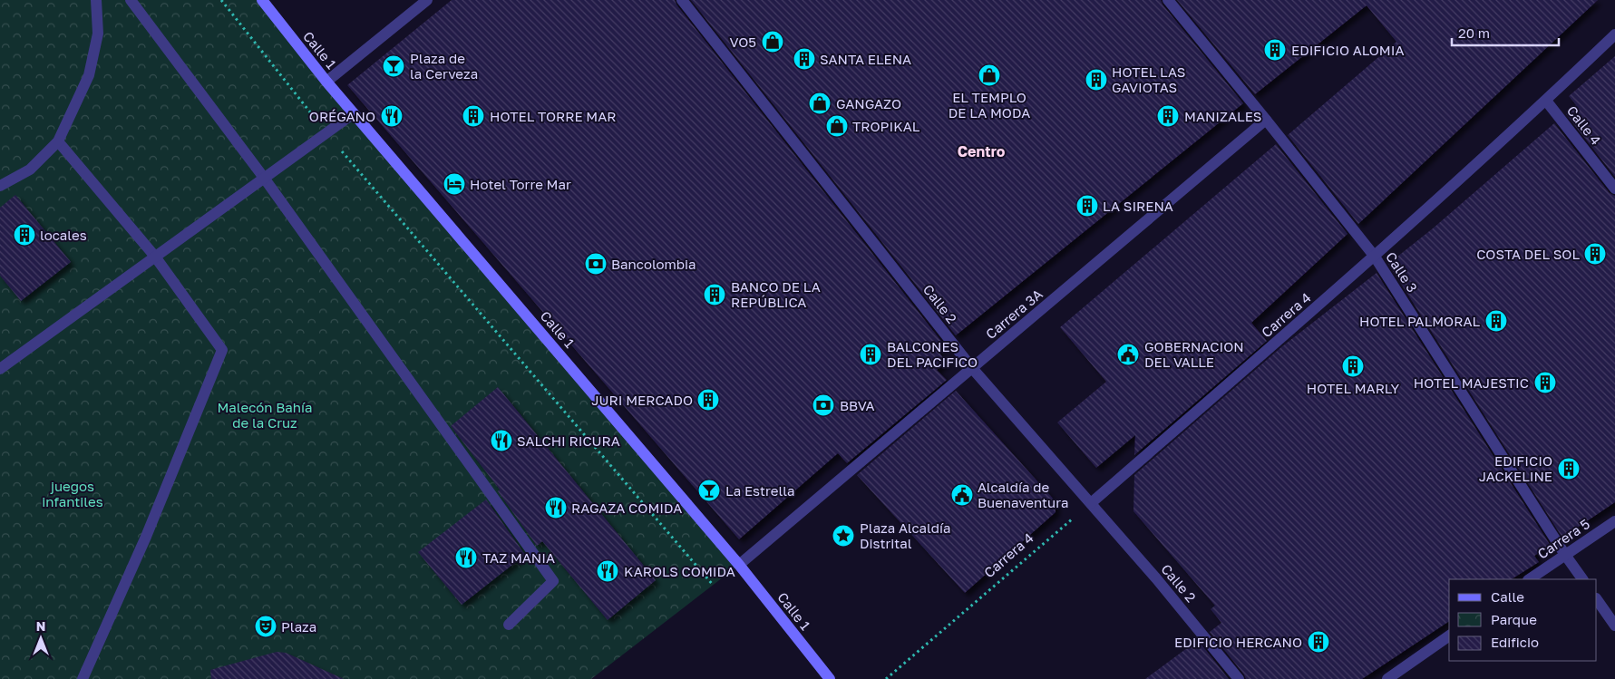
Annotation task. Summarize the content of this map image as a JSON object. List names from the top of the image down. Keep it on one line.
{"streets":{"main road":["Calle 1"],"street":["Calle 4","Calle 3","Calle 2","Carrera 3A","Carrera 4","Carrera 5"]},"crossings":[["Calle 1","Carrera 3A"],["Calle 4","Carrera 4"],["Calle 3","Carrera 3A"],["Calle 3","Carrera 4"],["Calle 3","Carrera 5"],["Calle 2","Carrera 3A"],["Calle 2","Carrera 4"]],"districts":["Centro"],"parks":["Malecón Bahía de la Cruz","juegos infantiles"],"places":{"shop":["VO5","EL TEMPLO DE LA MODA","GANGAZO","TROPIKAL"],"building":["EDIFICIO ALOMIA","SANTA ELENA","HOTEL LAS GAVIOTAS","HOTEL TORRE MAR","MANIZALES","LA SIRENA","locales","COSTA DEL SOL","BANCO DE LA REPÚBLICA","HOTEL PALMORAL","BALCONES DEL PACIFICO","HOTEL MARLY","HOTEL MAJESTIC","JURI MERCADO","EDIFICIO JACKELINE","EDIFICIO HERCANO"],"bar":["Plaza de la Cerveza","La Estrella"],"restaurant":["ORÉGANO","SALCHI RICURA","RAGAZA COMIDA","TAZ MANIA","KAROLS COMIDA"],"hotel":["Hotel Torre Mar"],"bank":["Bancolombia","BBVA"],"public building":["GOBERNACION DEL VALLE","Alcaldía de Buenaventura"],"place":["Plaza Alcaldía Distrital"],"theatre":["Plaza"]},"legend":["Calle","Parque","Edificio"],"scale_bar":"20 m","north":"top"}
